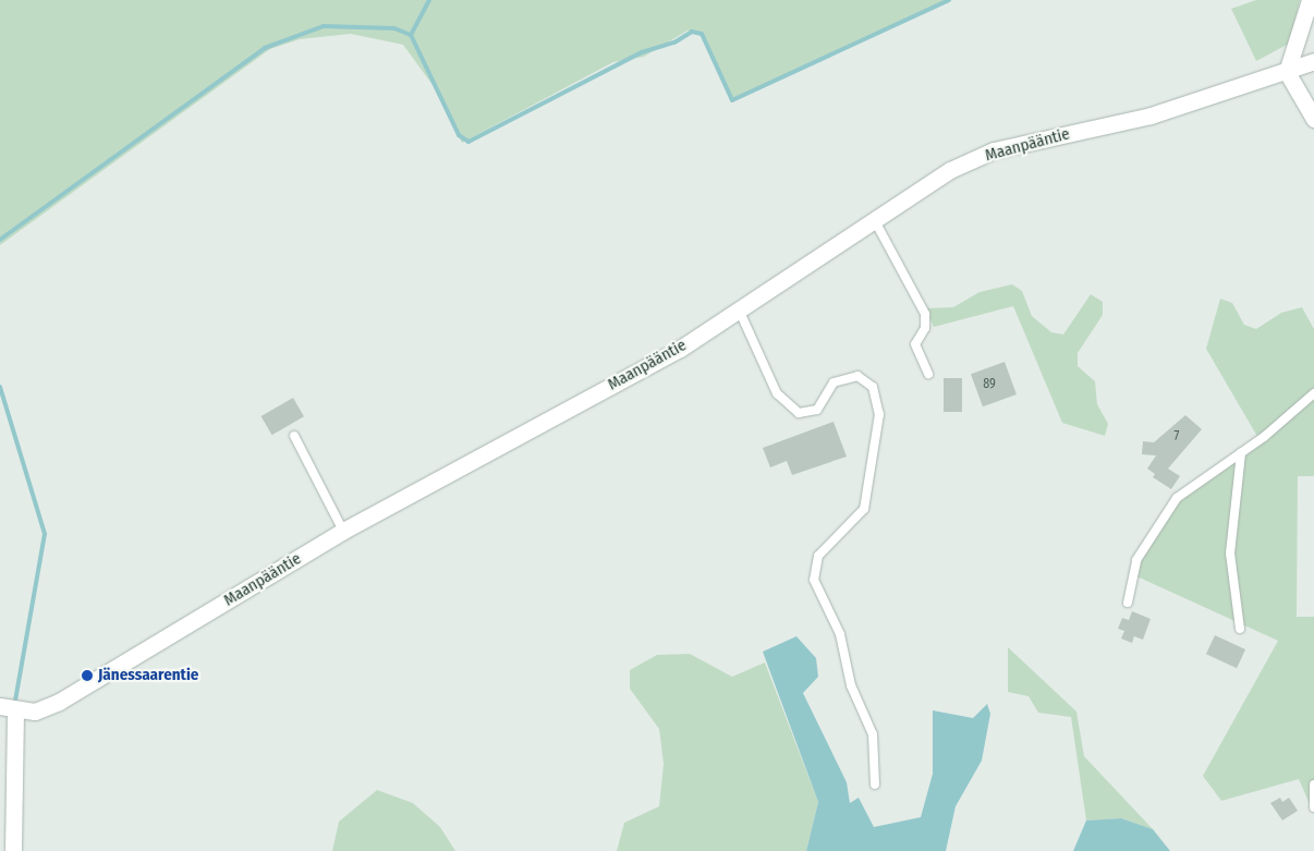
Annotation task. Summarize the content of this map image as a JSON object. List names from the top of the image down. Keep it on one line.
{"streets":{"street":["Maanpääntie"]},"places":["Jänessaarentie"],"house_numbers":["89","7"]}
